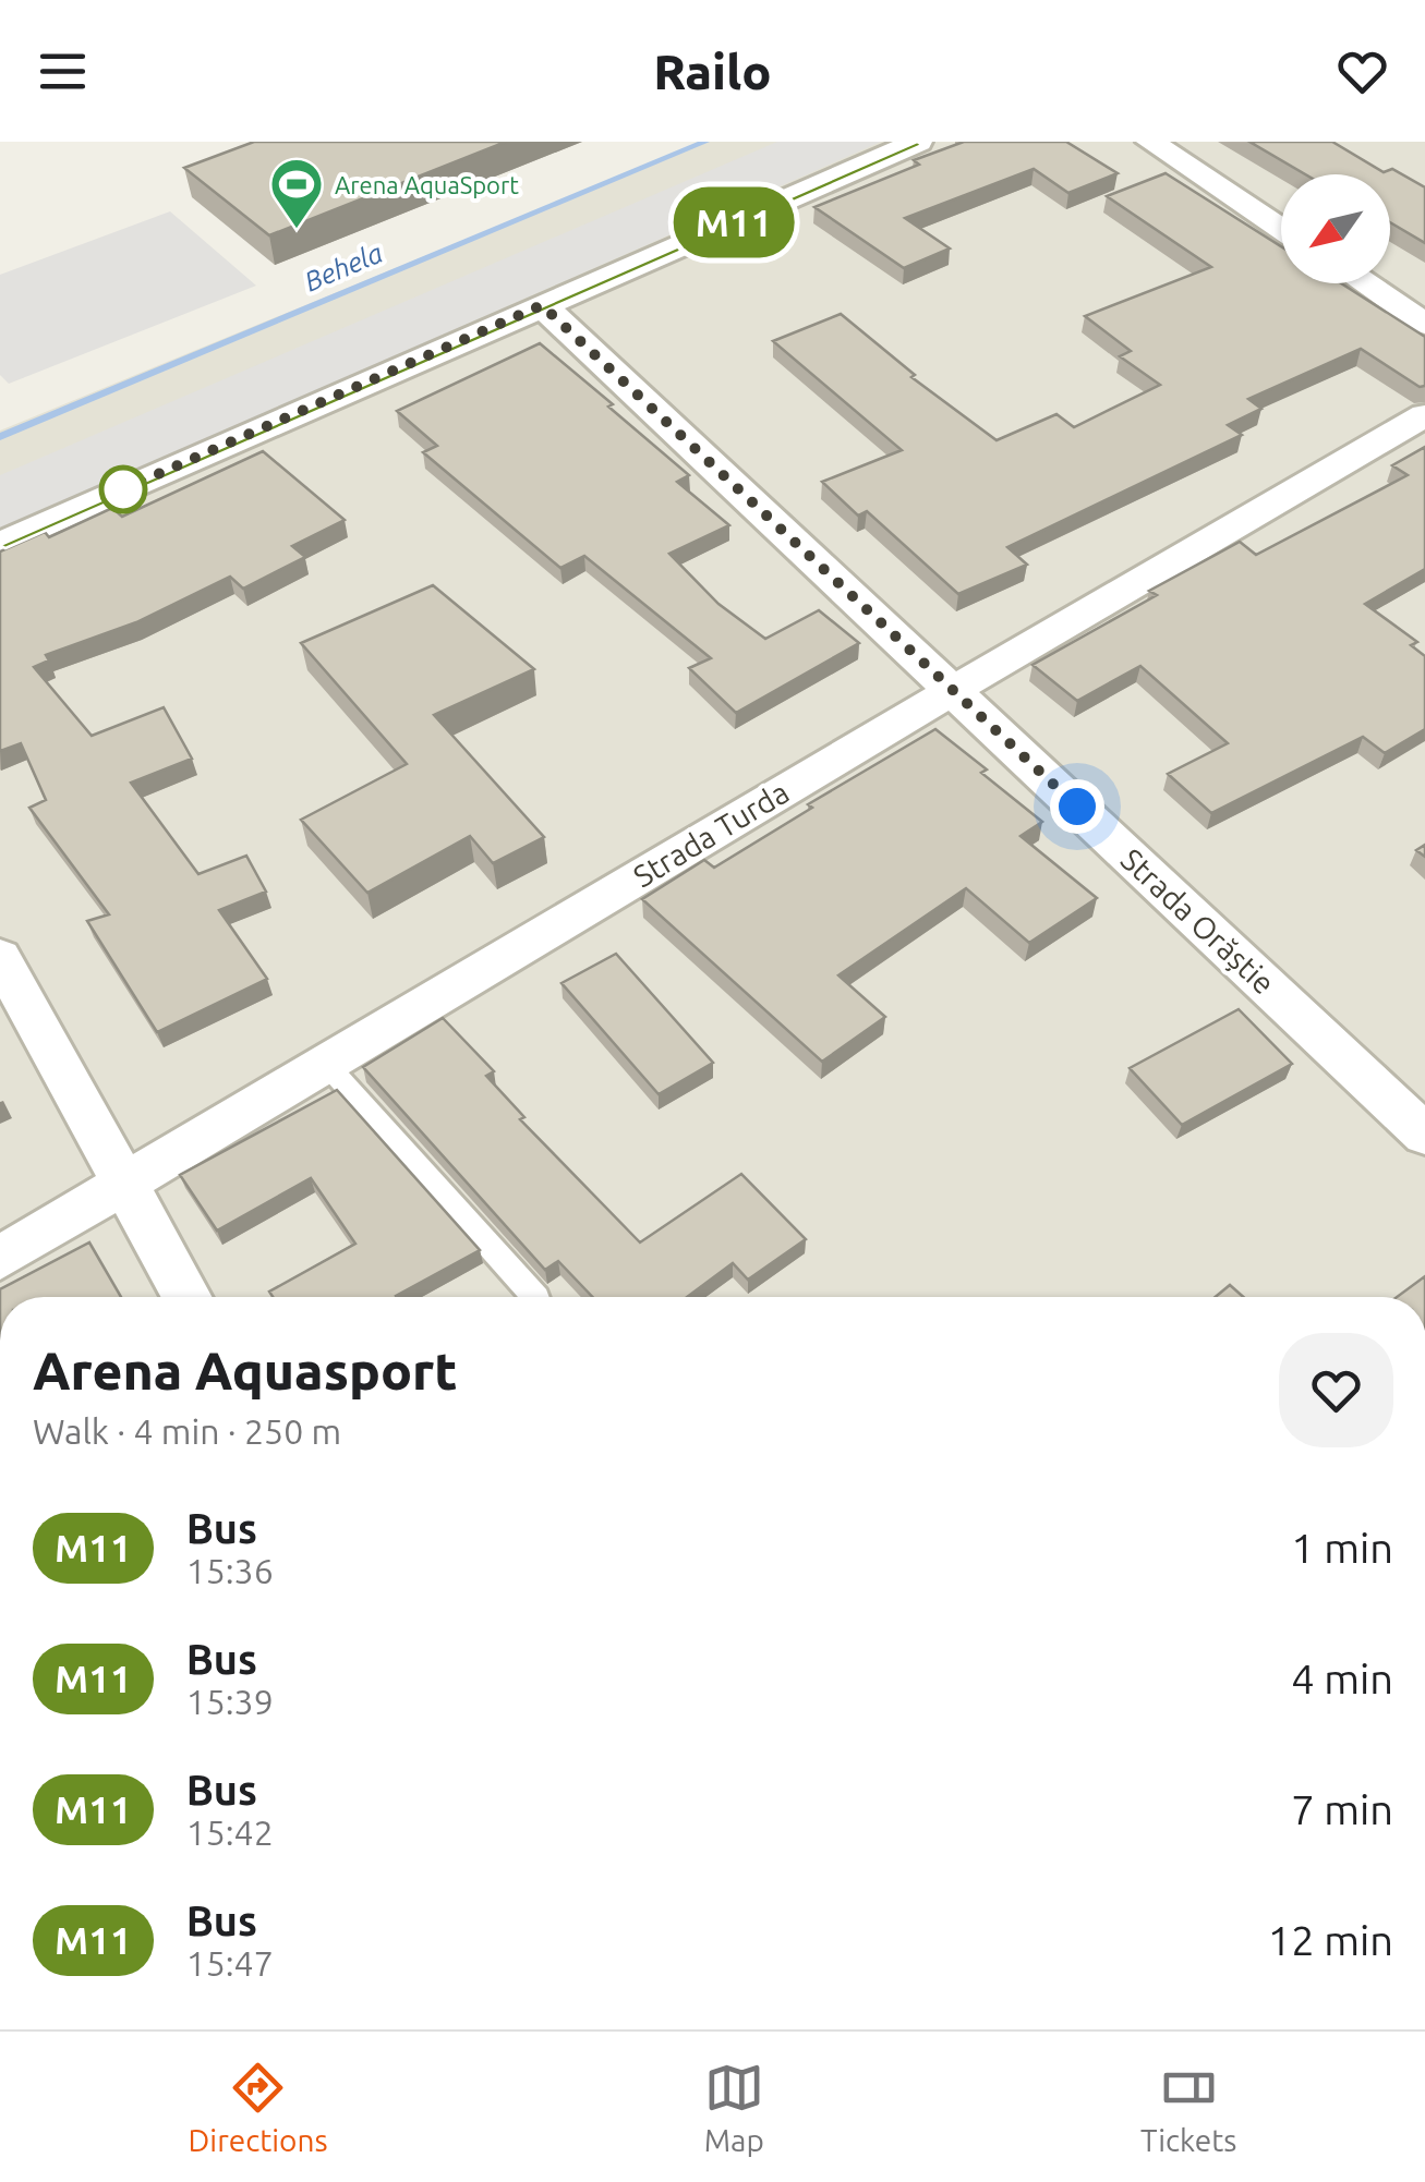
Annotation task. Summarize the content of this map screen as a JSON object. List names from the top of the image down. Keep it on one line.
{"streets":{"street":["Strada Turda","Strada Orăștie"]},"crossings":[["Strada Turda","Strada Orăștie"]],"water":["Behela"],"places":{"sports":["Arena AquaSport"]},"lines":["bus line M11"],"north":"bottom left","page":{"header":"Railo","on_map":"M11","heading":["Arena Aquasport","Walk · 4 min · 250 m"],"list":[{"mark":"M11","name":"Bus","note":"15:36","value":"1 min"},{"mark":"M11","name":"Bus","note":"15:39","value":"4 min"},{"mark":"M11","name":"Bus","note":"15:42","value":"7 min"},{"mark":"M11","name":"Bus","note":"15:47","value":"12 min"}],"tabs":["Directions","Map","Tickets"]}}
